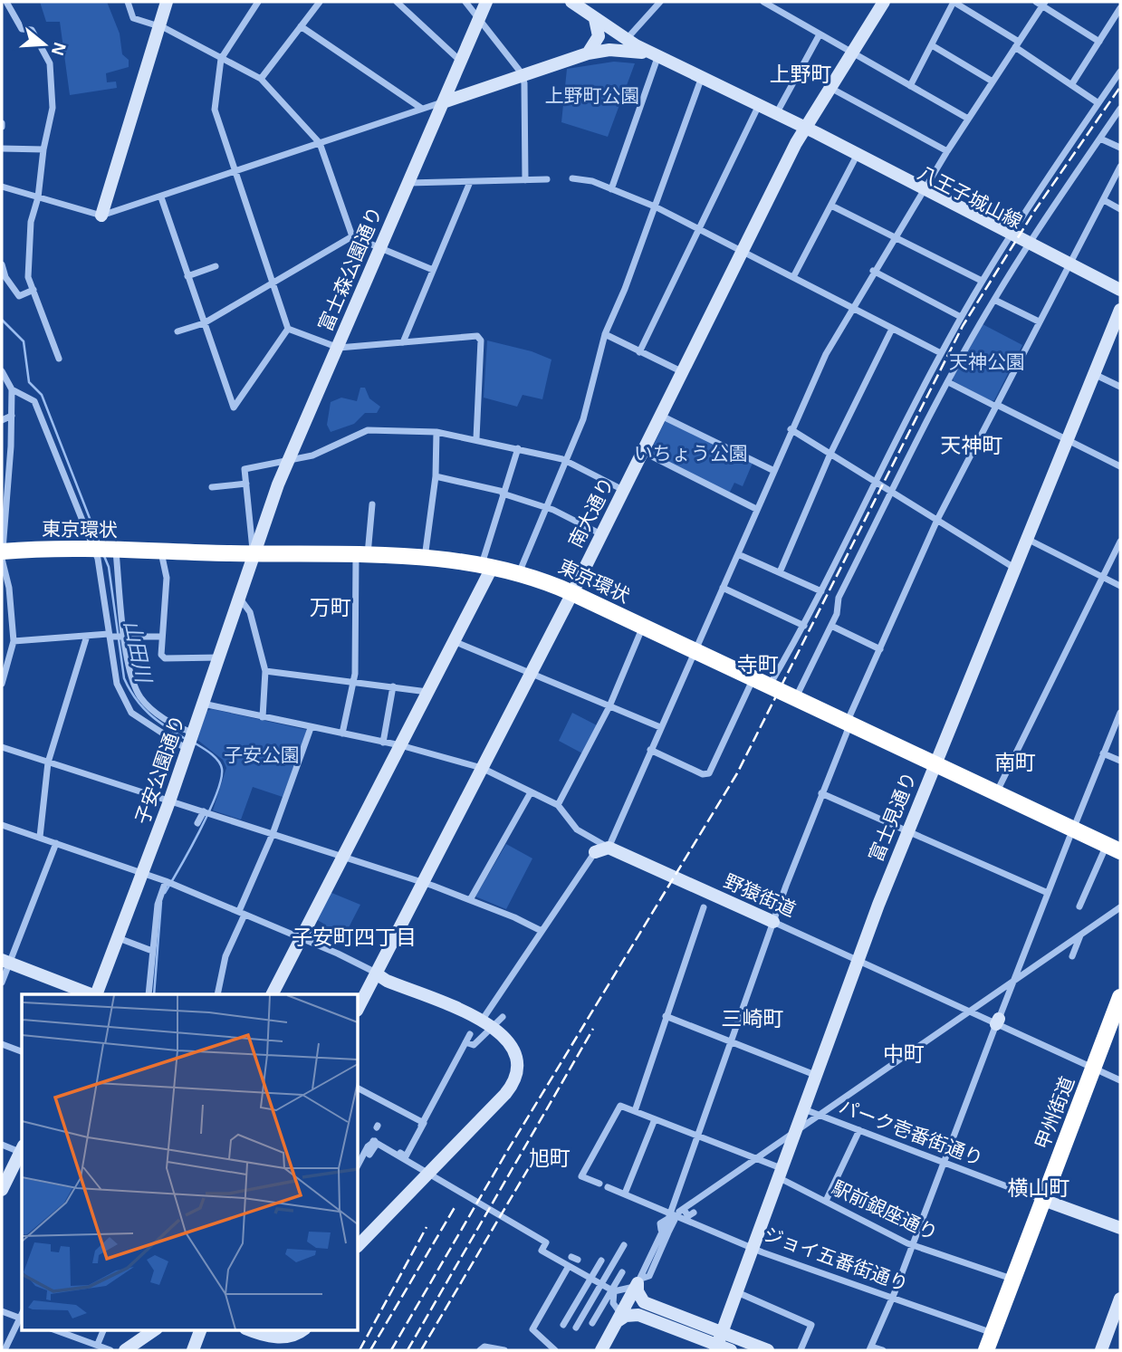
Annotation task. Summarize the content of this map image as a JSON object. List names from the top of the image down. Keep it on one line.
{"streets":{"highway":["東京環状","甲州街道"],"street":["八王子城山線","富士森公園通り","南大通り","子安公園通り","富士見通り","野猿街道","パーク壱番街通り","駅前銀座通り","ジョイ五番街通り"]},"crossings":[["八王子城山線","南大通り"],["富士森公園通り","東京環状"],["富士森公園通り","子安公園通り"],["南大通り","東京環状"],["東京環状","子安公園通り"],["東京環状","富士見通り"],["富士見通り","野猿街道"],["富士見通り","パーク壱番街通り"],["富士見通り","駅前銀座通り"],["富士見通り","ジョイ五番街通り"],["野猿街道","甲州街道"],["甲州街道","パーク壱番街通り"],["甲州街道","駅前銀座通り"],["甲州街道","ジョイ五番街通り"]],"districts":["上野町","天神町","万町","寺町","南町","子安町四丁目","三崎町","中町","旭町","横山町"],"water":["山田川"],"parks":["上野町公園","天神公園","いちょう公園","子安公園"],"north":"right"}
